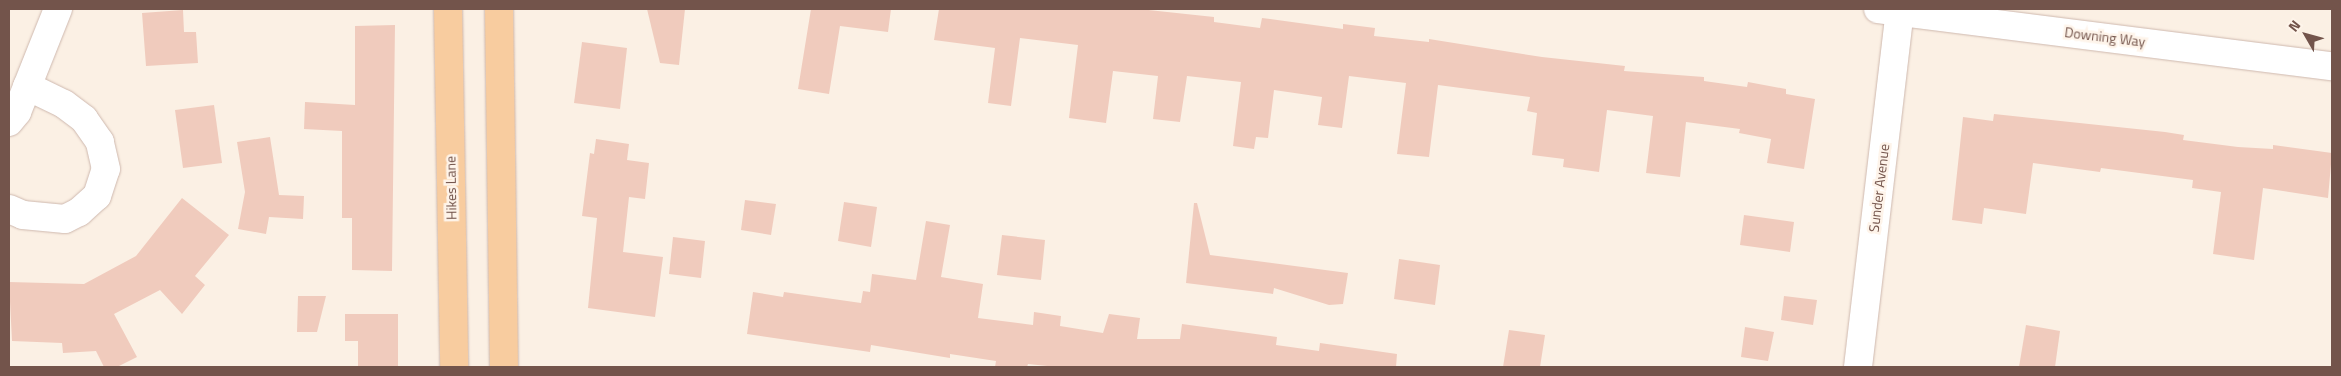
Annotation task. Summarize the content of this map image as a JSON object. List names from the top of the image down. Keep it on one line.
{"streets":{"main road":["Hikes Lane"],"street":["Downing Way","Sunder Avenue"]},"crossings":[["Downing Way","Sunder Avenue"]],"north":"top left"}
